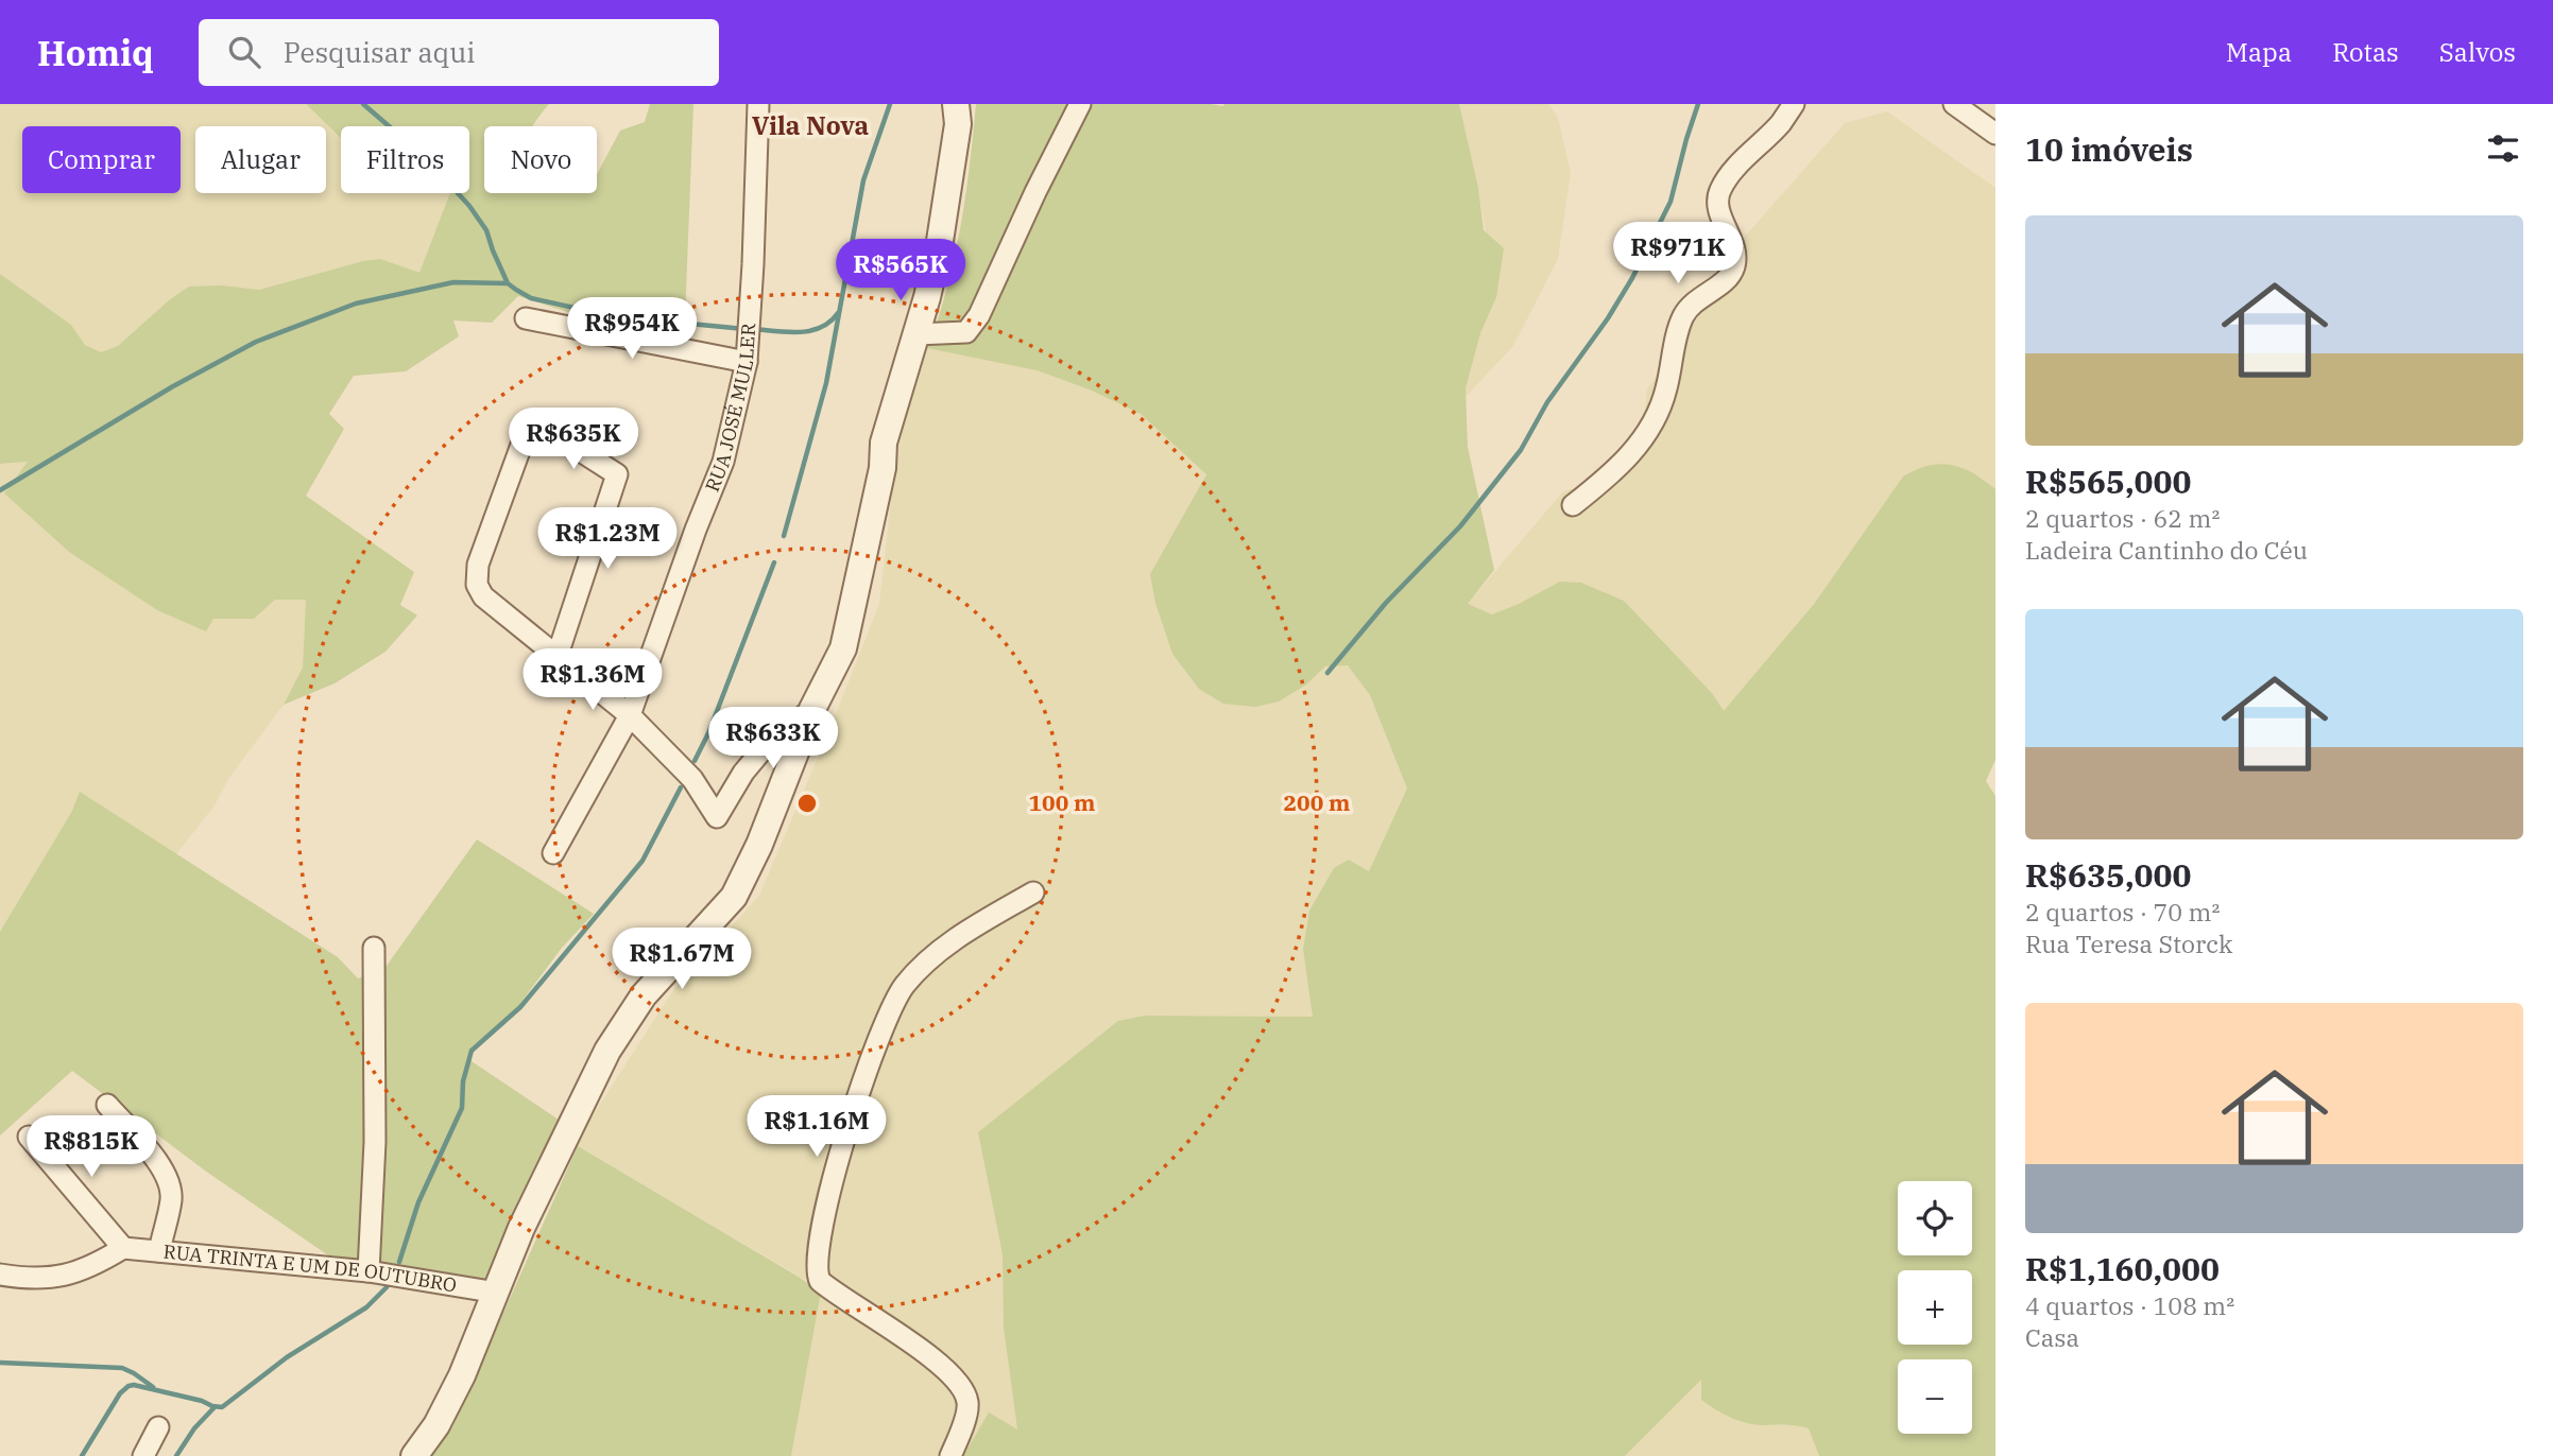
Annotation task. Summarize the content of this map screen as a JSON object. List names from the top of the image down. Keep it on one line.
{"streets":{"street":["RUA JOSÉ MULLER","RUA TRINTA E UM DE OUTUBRO"]},"districts":["Vila Nova"],"page":{"header":"Homiq","search":"Pesquisar aqui","nav":["Mapa","Rotas","Salvos"],"heading":"10 imóveis","chip":["Comprar","Alugar","Filtros","Novo"],"list":[{"name":"R$565,000","note":"2 quartos · 62 m² · Ladeira Cantinho do Céu"},{"name":"R$635,000","note":"2 quartos · 70 m² · Rua Teresa Storck"},{"name":"R$1,160,000","note":"4 quartos · 108 m² · Casa"}],"price":["R$971K","R$565K","R$954K","R$635K","R$1.23M","R$1.36M","R$633K","R$1.67M","R$1.16M","R$815K"],"map_buttons":["+","−"]},"rings":["100 m","200 m"]}
